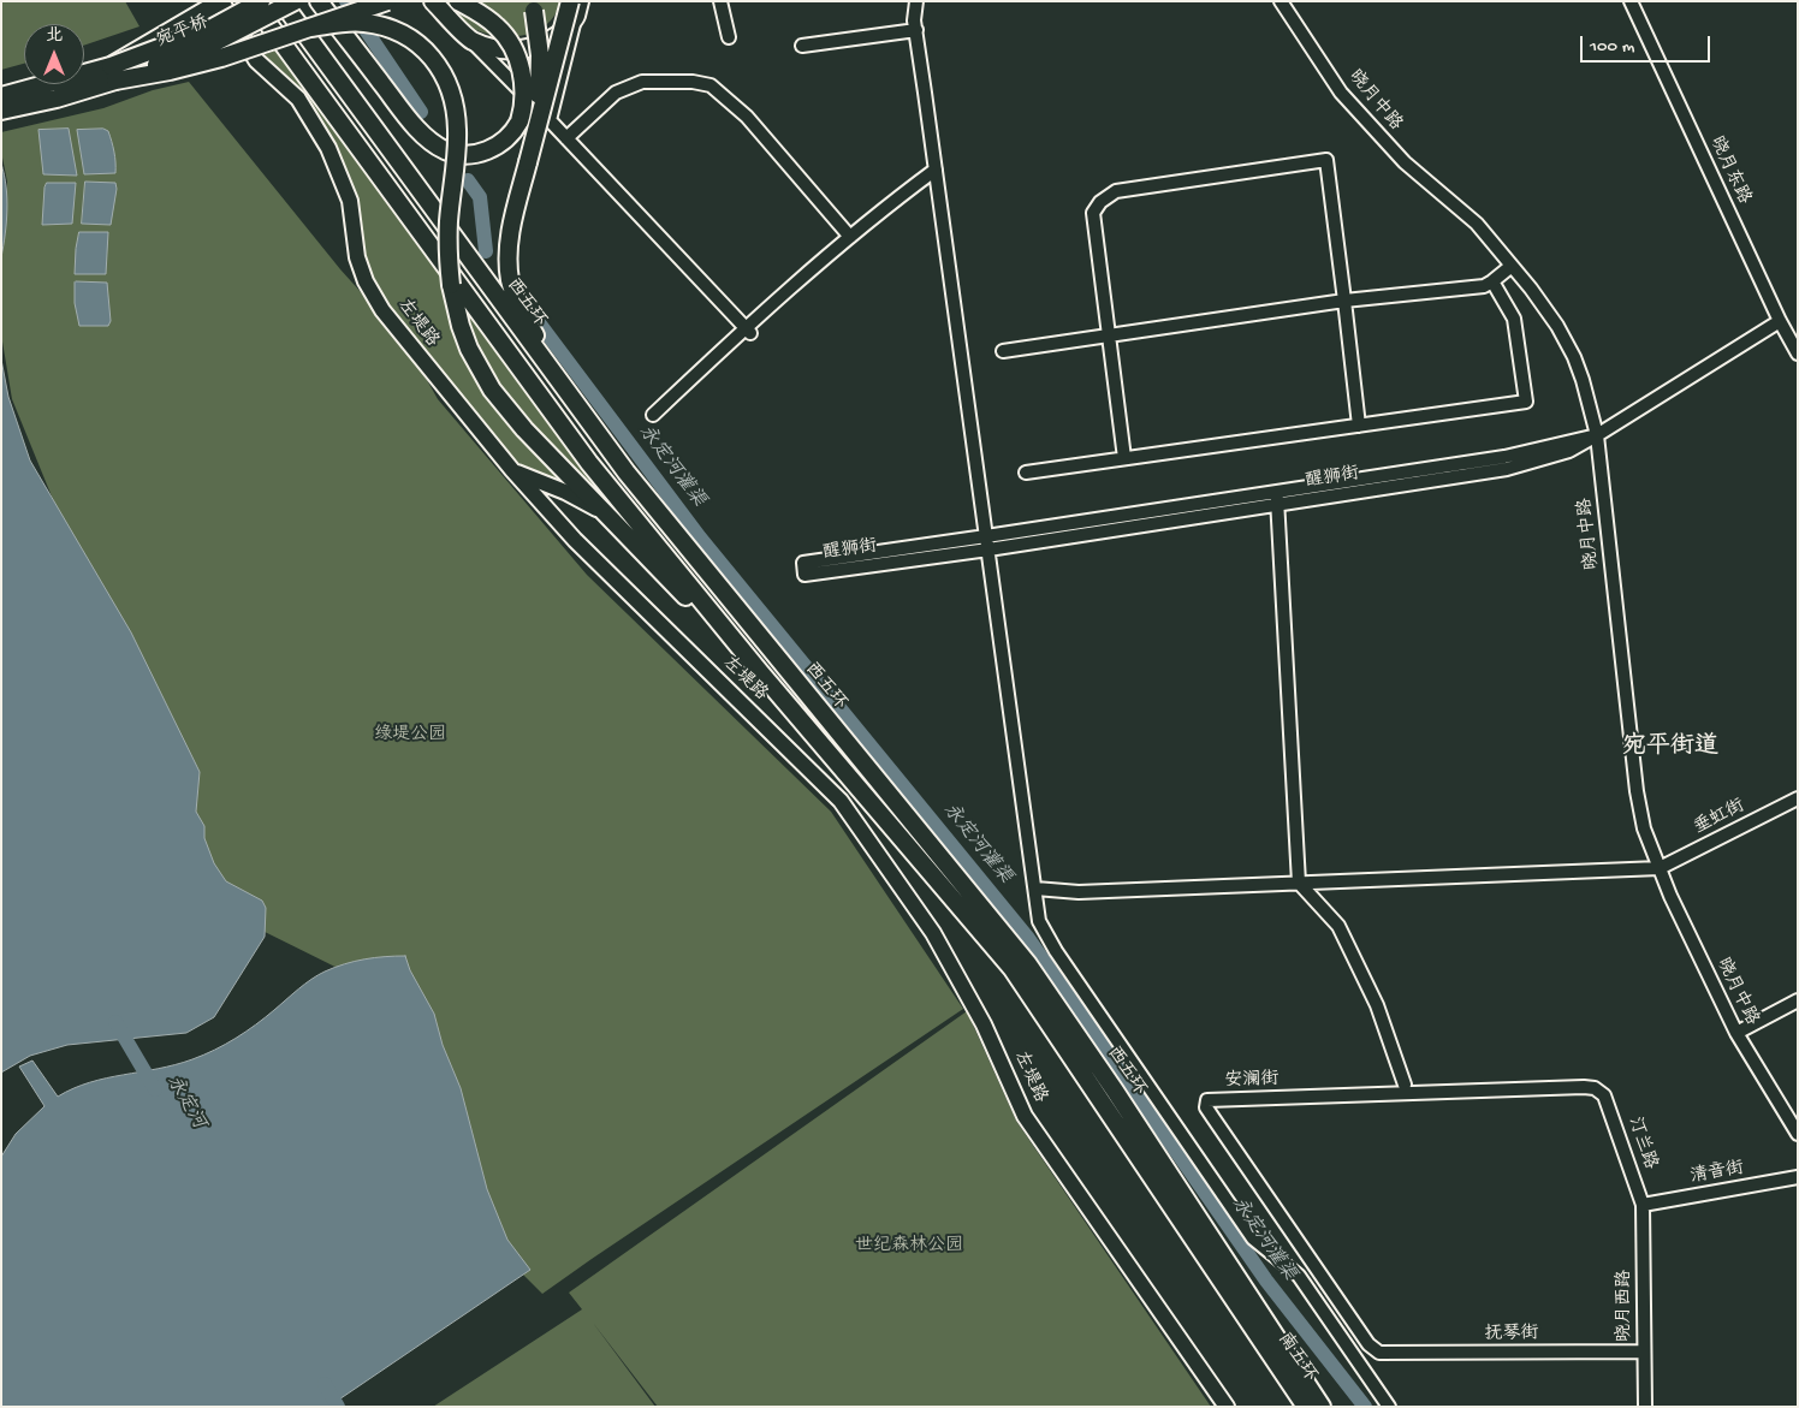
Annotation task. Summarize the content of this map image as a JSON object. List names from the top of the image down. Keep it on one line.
{"streets":{"highway":["宛平桥","西五环","南五环"],"main road":["左堤路"],"street":["晓月中路","晓月东路","醒狮街","垂虹街","安澜街","汀兰路","清音街","晓月西路","抚琴街"]},"crossings":[["晓月中路","醒狮街"],["晓月中路","垂虹街"],["晓月东路","醒狮街"],["西五环","南五环"],["安澜街","汀兰路"],["安澜街","抚琴街"],["汀兰路","清音街"],["汀兰路","晓月西路"],["清音街","晓月西路"],["晓月西路","抚琴街"]],"districts":["宛平街道"],"water":["永定河灌渠","永定河"],"parks":["绿堤公园","世纪森林公园"],"scale_bar":"100 m","north":"top"}
